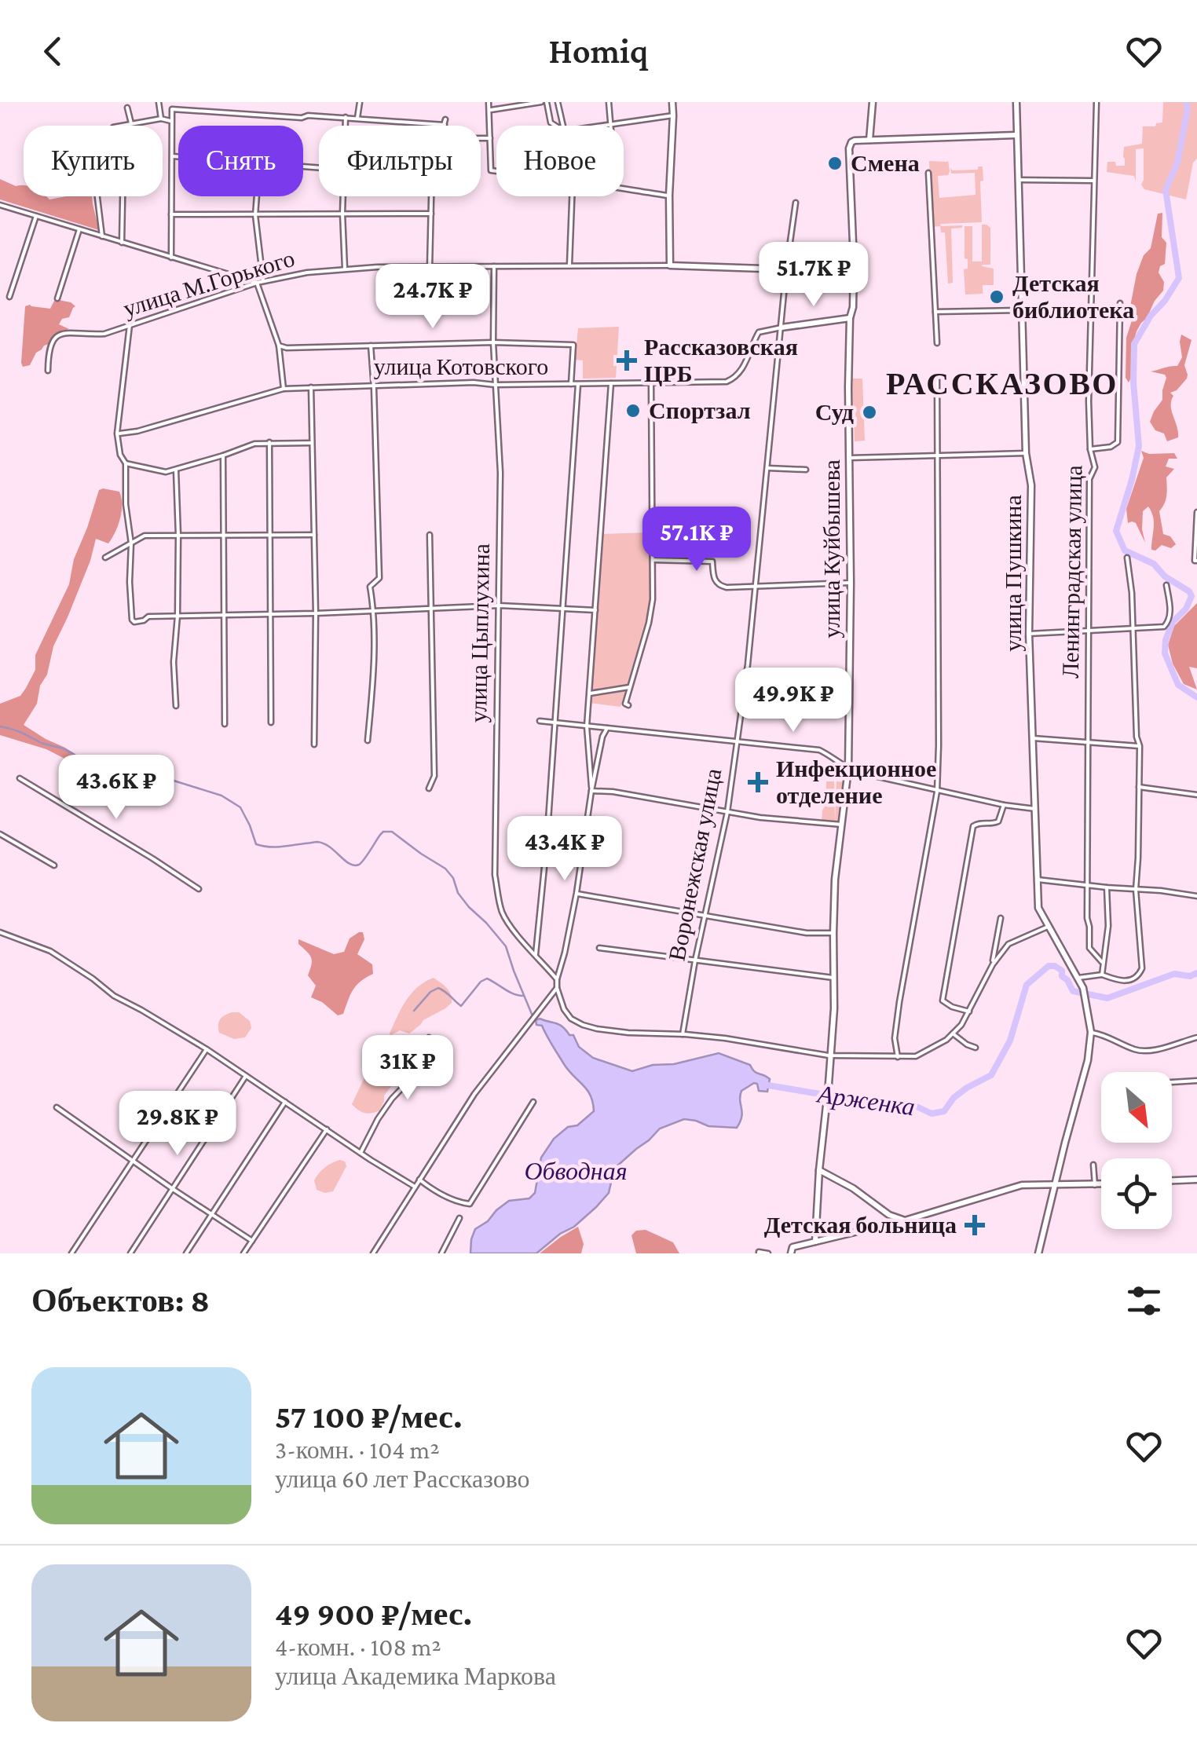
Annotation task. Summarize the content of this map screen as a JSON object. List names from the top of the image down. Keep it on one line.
{"streets":{"street":["улица М.Горького","улица Котовского","улица Куйбышева","Ленинградская улица","улица Пушкина","улица Цыплухина","Воронежская улица"]},"crossings":[["улица М.Горького","улица Цыплухина"],["улица М.Горького","Воронежская улица"],["улица Котовского","улица Цыплухина"],["улица Котовского","Воронежская улица"]],"districts":["РАССКАЗОВО"],"water":["Арженка","Обводная"],"places":{"other":["Смена","Детская библиотека","Спортзал","Суд"],"health":["Рассказовская ЦРБ","Инфекционное отделение","Детская больница"]},"north":"bottom right","page":{"header":"Homiq","chip":["Купить","Снять","Фильтры","Новое"],"price":["51.7K ₽","24.7K ₽","57.1K ₽","49.9K ₽","43.6K ₽","43.4K ₽","31K ₽","29.8K ₽"],"heading":"Объектов: 8","list":[{"name":"57 100 ₽/мес.","note":"3-комн. · 104 m² · улица 60 лет Рассказово"},{"name":"49 900 ₽/мес.","note":"4-комн. · 108 m² · улица Академика Маркова"}]}}
